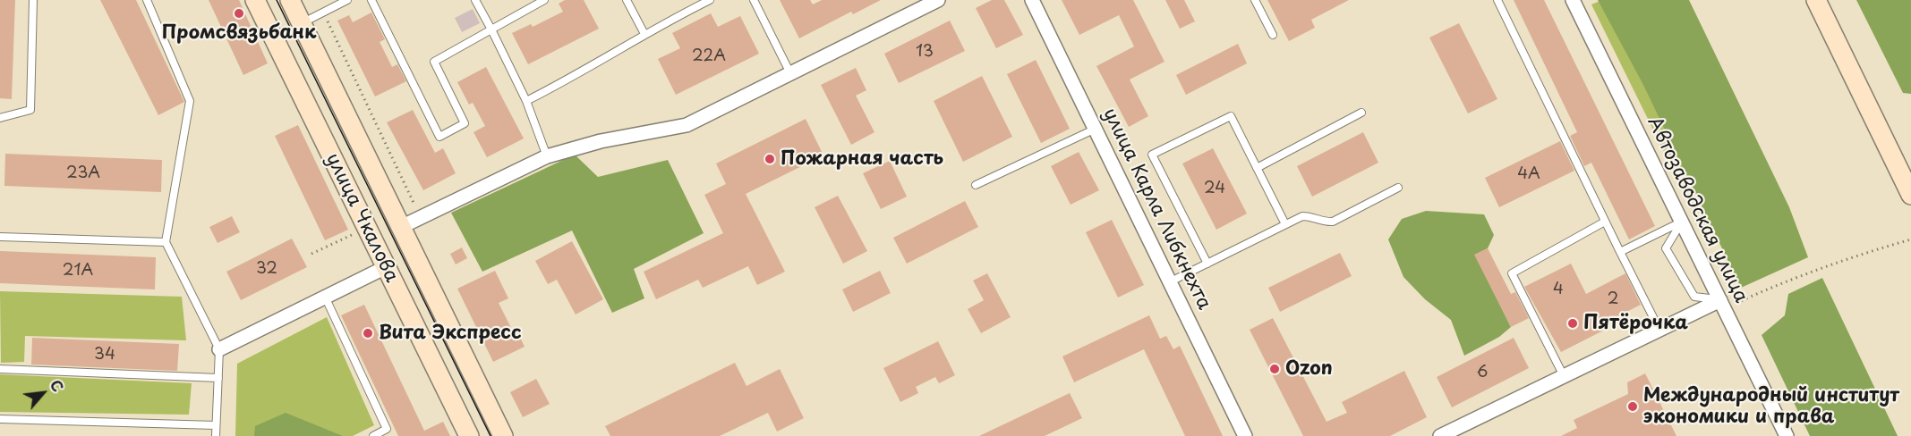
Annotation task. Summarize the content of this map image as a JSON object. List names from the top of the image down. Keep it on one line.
{"streets":{"main road":["улица Чкалова"],"street":["улица Карла Либкнехта","Автозаводская улица"]},"places":["Промсвязьбанк","Пожарная часть","Пятёрочка","Вита Экспресс","Ozon","Международный институт экономики и права"],"house_numbers":["13","22А","23А","4А","24","32","21А","4","2","34","6"],"north":"top right"}
